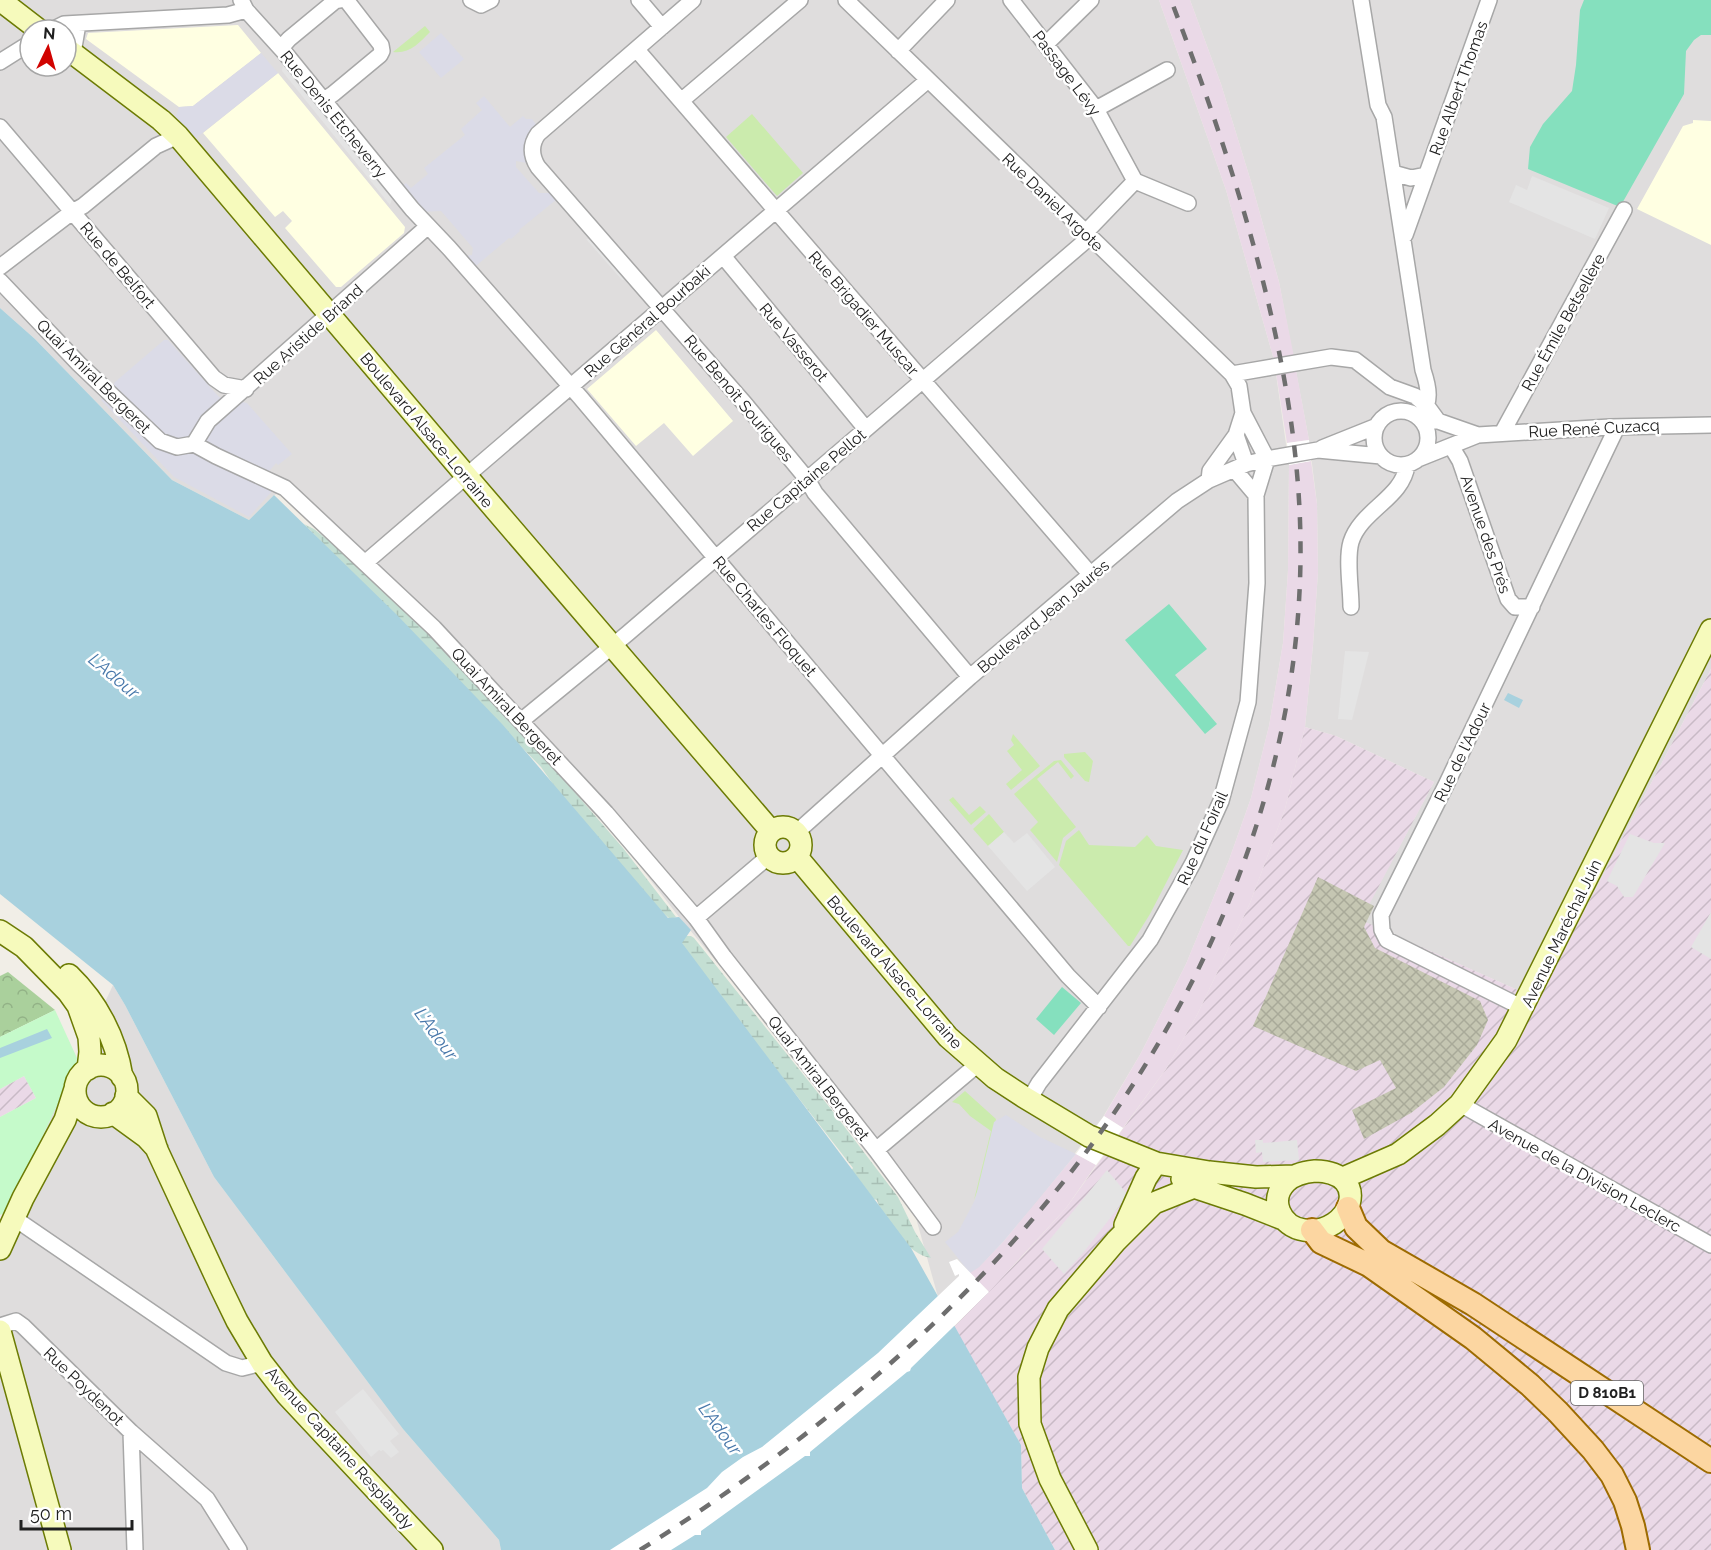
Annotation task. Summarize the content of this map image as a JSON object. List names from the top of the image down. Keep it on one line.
{"streets":{"main road":["Boulevard Alsace-Lorraine","Avenue Maréchal Juin","D 810B1","Avenue Capitaine Resplandy"],"street":["Passage Lévy","Rue Albert Thomas","Rue Denis Etcheverry","Rue Daniel Argote","Rue de Belfort","Rue Brigadier Muscar","Rue Général Bourbaki","Rue Émile Betsellère","Rue Aristide Briand","Rue Vasserot","Quai Amiral Bergeret","Rue Benoît Sourigues","Rue René Cuzacq","Rue Capitaine Pellot","Avenue des Prés","Rue Charles Floquet","Boulevard Jean Jaurès","Rue de l'Adour","Rue du Foirail","Avenue de la Division Leclerc","Rue Poydenot"]},"crossings":[["Rue Albert Thomas","Rue René Cuzacq"],["Rue Albert Thomas","Boulevard Jean Jaurès"],["Rue Denis Etcheverry","Rue Aristide Briand"],["Rue Denis Etcheverry","Rue Charles Floquet"],["Rue Daniel Argote","Rue Général Bourbaki"],["Rue Daniel Argote","Rue René Cuzacq"],["Rue Daniel Argote","Rue Capitaine Pellot"],["Rue Daniel Argote","Boulevard Jean Jaurès"],["Rue Daniel Argote","Rue du Foirail"],["Rue de Belfort","Rue Aristide Briand"],["Rue Brigadier Muscar","Rue Général Bourbaki"],["Rue Brigadier Muscar","Rue Benoît Sourigues"],["Rue Brigadier Muscar","Rue Capitaine Pellot"],["Rue Brigadier Muscar","Boulevard Jean Jaurès"],["Rue Général Bourbaki","Rue Vasserot"],["Rue Général Bourbaki","Quai Amiral Bergeret"],["Rue Général Bourbaki","Rue Benoît Sourigues"],["Rue Général Bourbaki","Boulevard Alsace-Lorraine"],["Rue Général Bourbaki","Rue Charles Floquet"],["Rue Émile Betsellère","Rue René Cuzacq"],["Rue Aristide Briand","Quai Amiral Bergeret"],["Rue Aristide Briand","Boulevard Alsace-Lorraine"],["Rue Aristide Briand","Rue Charles Floquet"],["Rue Vasserot","Rue Capitaine Pellot"],["Quai Amiral Bergeret","Rue Capitaine Pellot"],["Rue Benoît Sourigues","Rue Capitaine Pellot"],["Rue Benoît Sourigues","Boulevard Jean Jaurès"],["Rue René Cuzacq","Avenue des Prés"],["Rue René Cuzacq","Boulevard Jean Jaurès"],["Rue René Cuzacq","Rue de l'Adour"],["Boulevard Alsace-Lorraine","Rue Capitaine Pellot"],["Boulevard Alsace-Lorraine","Boulevard Jean Jaurès"],["Boulevard Alsace-Lorraine","Rue du Foirail"],["Rue Capitaine Pellot","Rue Charles Floquet"],["Avenue des Prés","Rue de l'Adour"],["Rue Charles Floquet","Boulevard Jean Jaurès"],["Rue Charles Floquet","Rue du Foirail"],["Boulevard Jean Jaurès","Rue du Foirail"],["Rue de l'Adour","Avenue Maréchal Juin"],["Avenue Maréchal Juin","Avenue de la Division Leclerc"]],"water":["L'Adour"],"scale_bar":"50 m","north":"top"}
